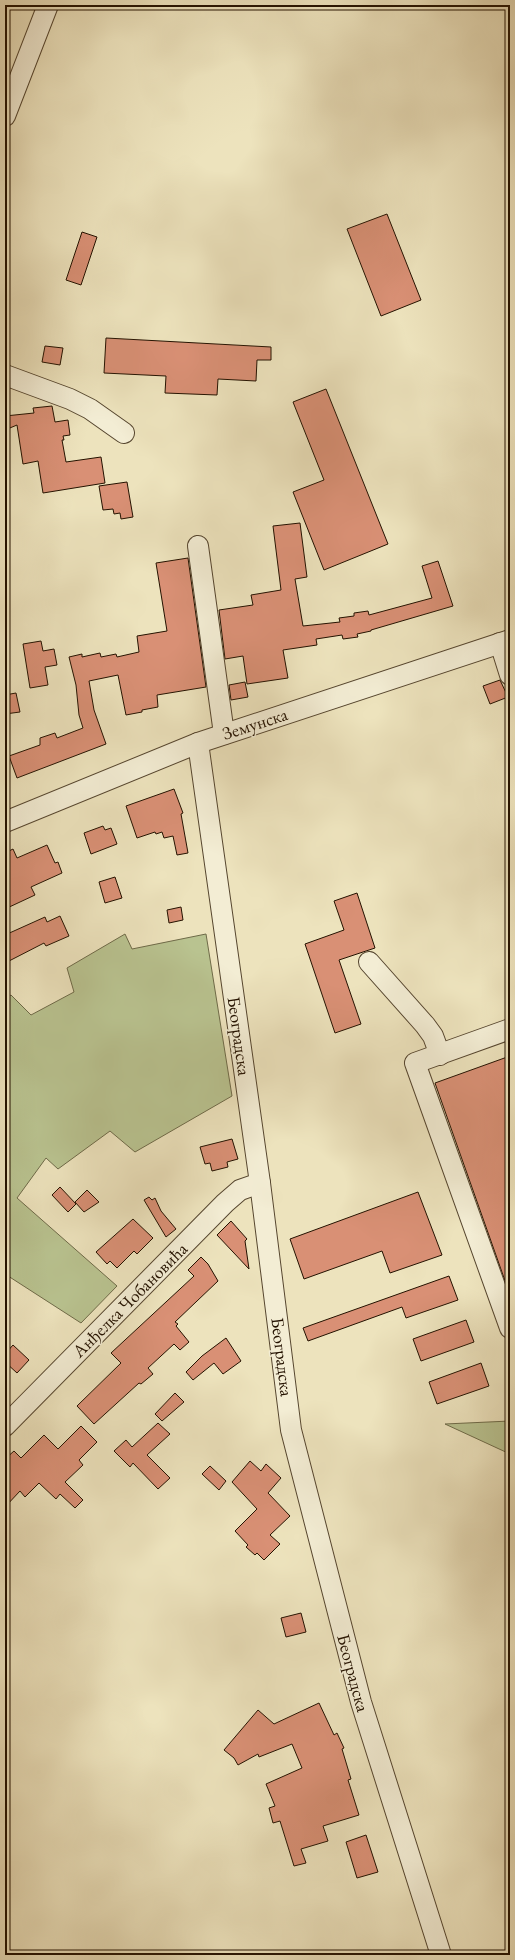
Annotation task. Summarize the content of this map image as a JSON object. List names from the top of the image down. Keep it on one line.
{"streets":{"street":["Земунска","Београдска","Анђелка Чобановића"]},"crossings":[["Земунска","Београдска"],["Београдска","Анђелка Чобановића"]]}
